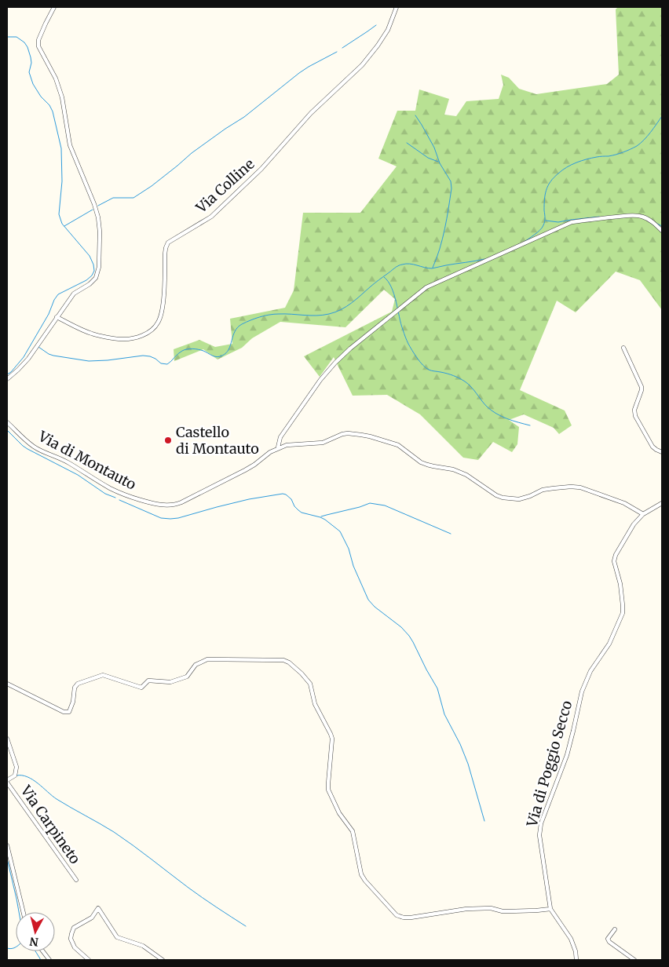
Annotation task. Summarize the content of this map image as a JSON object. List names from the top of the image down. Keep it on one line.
{"streets":{"street":["Via Colline","Via di Montauto","Via di Poggio Secco","Via Carpineto"]},"crossings":[["Via di Montauto","Via di Poggio Secco"]],"places":["Castello di Montauto"],"north":"bottom"}
